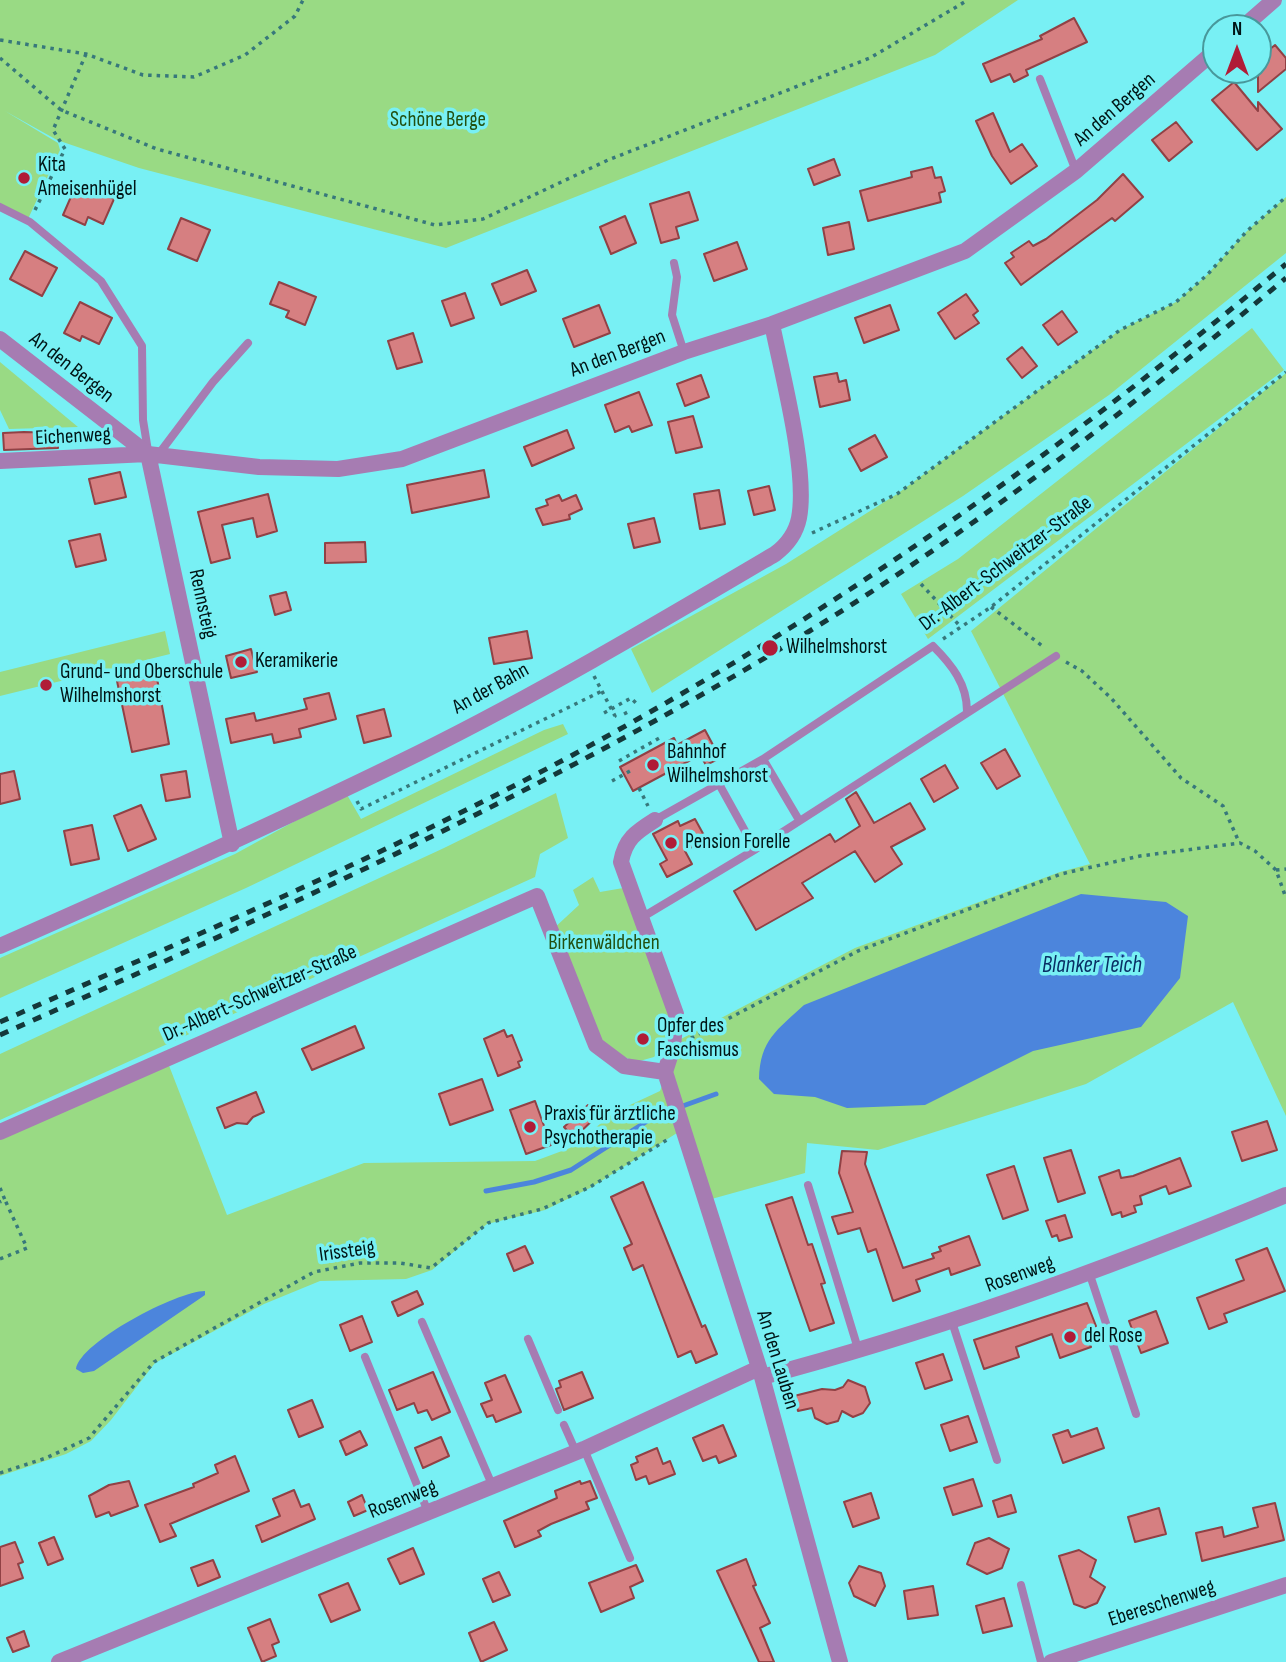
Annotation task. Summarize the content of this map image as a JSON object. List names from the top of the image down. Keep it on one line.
{"streets":{"street":["An den Bergen","Eichenweg","Dr.-Albert-Schweitzer-Straße","Rennsteig","An der Bahn","Rosenweg","An den Lauben","Ebereschenweg"],"path":["Irissteig"]},"crossings":[["An den Bergen","Eichenweg"],["An den Bergen","Rennsteig"],["An den Bergen","An der Bahn"],["Eichenweg","Rennsteig"],["Dr.-Albert-Schweitzer-Straße","An den Lauben"],["Rennsteig","An der Bahn"],["Irissteig","An den Lauben"],["Rosenweg","An den Lauben"]],"water":["Blanker Teich"],"parks":["Schöne Berge","Birkenwäldchen"],"places":["Kita Ameisenhügel","Wilhelmshorst","Keramikerie","Grund- und Oberschule Wilhelmshorst","Bahnhof Wilhelmshorst","Pension Forelle","Opfer des Faschismus","Praxis für ärztliche Psychotherapie","del Rose"],"north":"top"}
